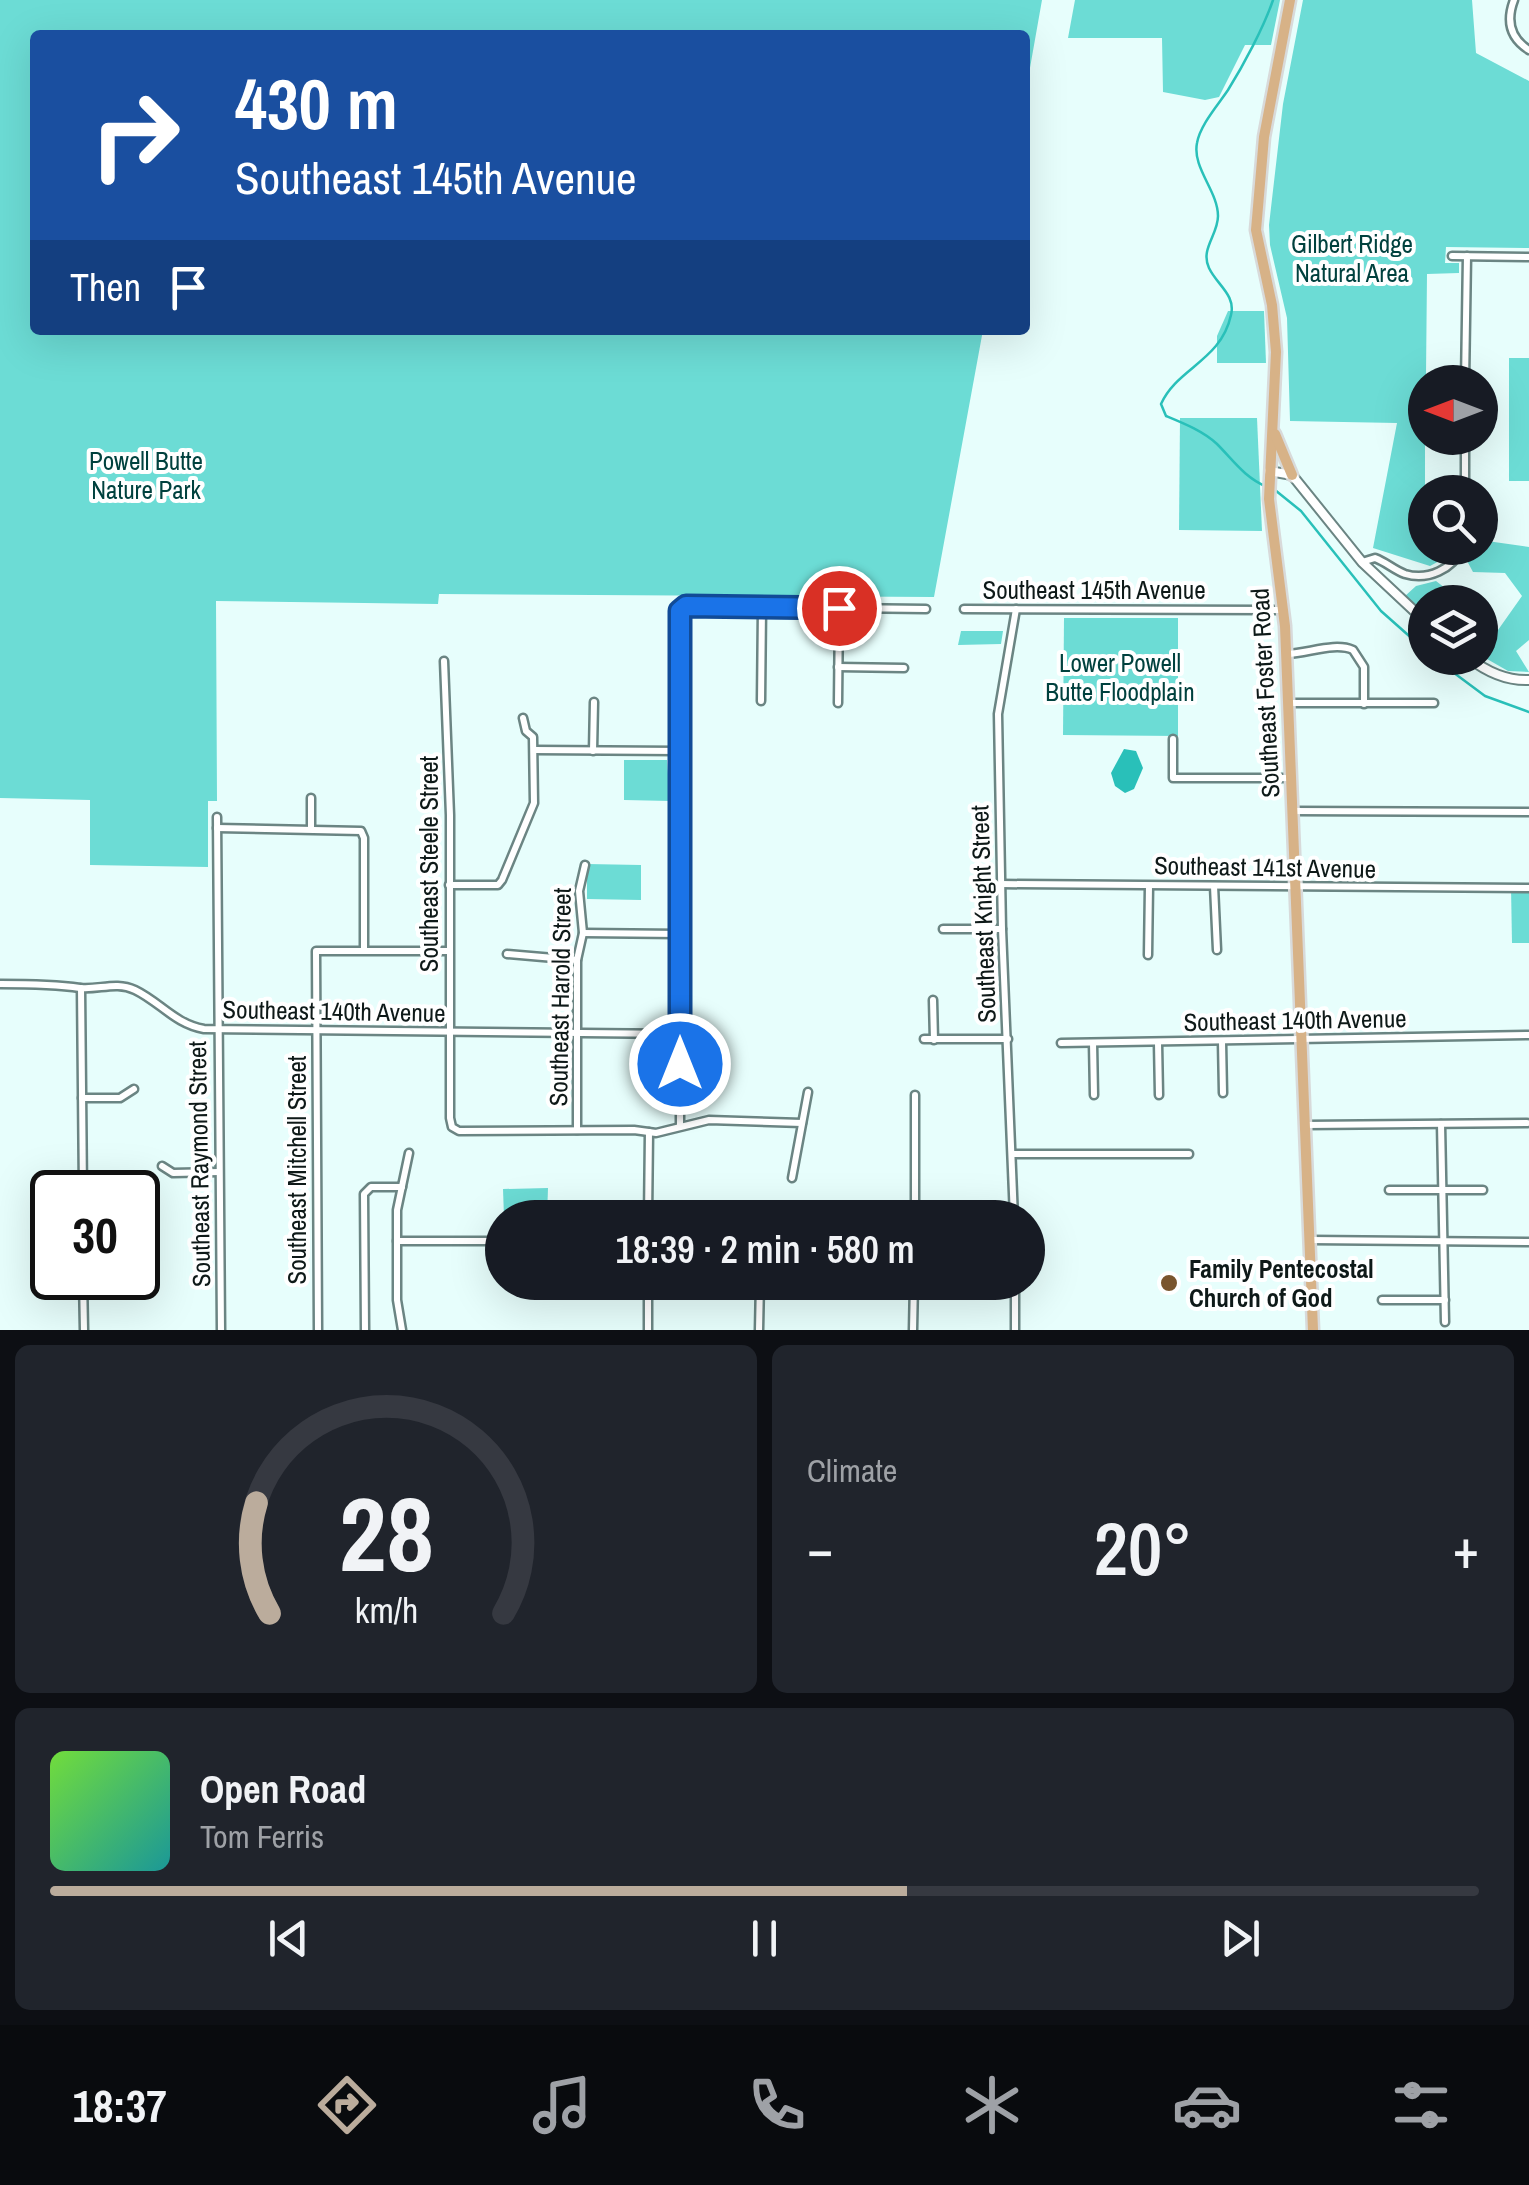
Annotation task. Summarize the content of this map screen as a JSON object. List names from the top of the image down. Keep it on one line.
{"streets":{"main road":["Southeast Foster Road"],"street":["Southeast 145th Avenue","Southeast Steele Street","Southeast 141st Avenue","Southeast Knight Street","Southeast Harold Street","Southeast 140th Avenue","Southeast Raymond Street","Southeast Mitchell Street"]},"crossings":[["Southeast 145th Avenue","Southeast Foster Road"],["Southeast 145th Avenue","Southeast Knight Street"],["Southeast Foster Road","Southeast 141st Avenue"],["Southeast Foster Road","Southeast 140th Avenue"],["Southeast Steele Street","Southeast Harold Street"],["Southeast Steele Street","Southeast 140th Avenue"],["Southeast 141st Avenue","Southeast Knight Street"],["Southeast Harold Street","Southeast 140th Avenue"],["Southeast 140th Avenue","Southeast Raymond Street"],["Southeast 140th Avenue","Southeast Mitchell Street"]],"parks":["Gilbert Ridge Natural Area","Powell Butte Nature Park","Lower Powell Butte Floodplain"],"places":["Family Pentecostal Church of God"],"north":"left","page":{"turn":["430 m","Southeast 145th Avenue"],"then":"Then","limit":"30","trip":"18:39 · 2 min · 580 m","tile":"Climate","heat":["−","20°","+"],"song":["Open Road","Tom Ferris"],"tabs":"18:37","gauge":["28","km/h"]}}
